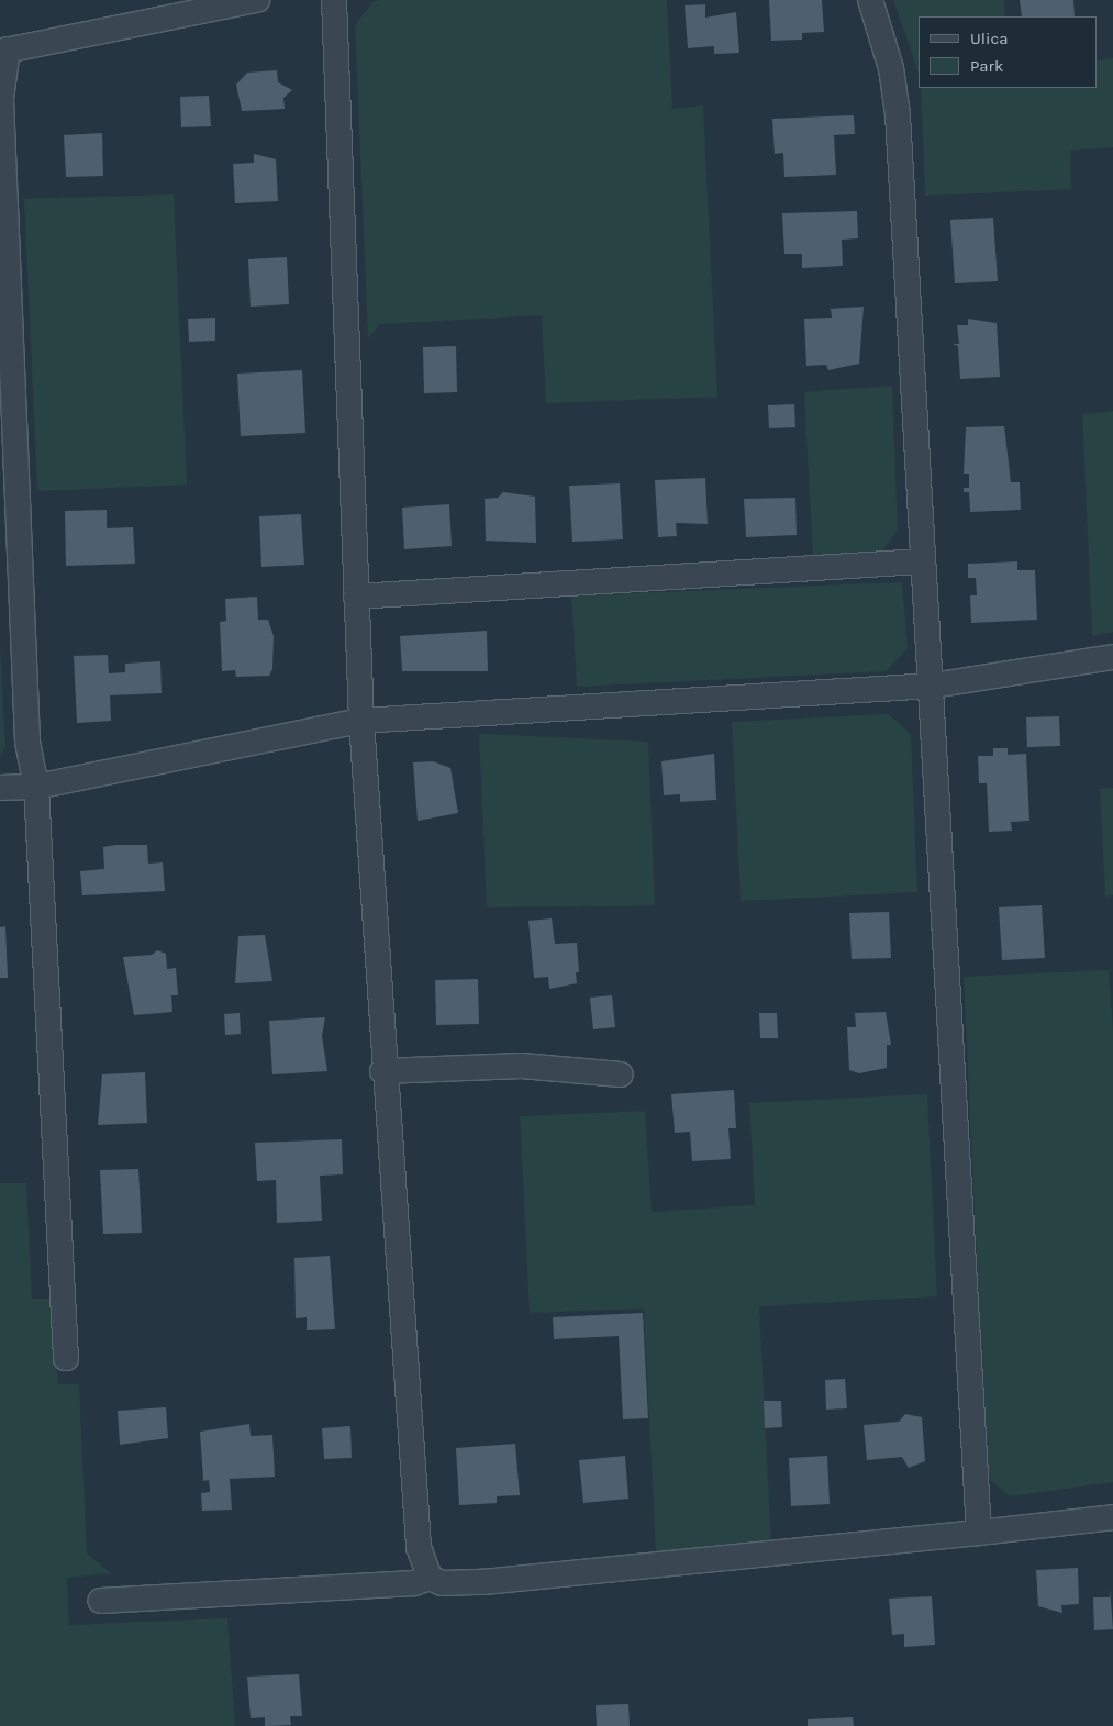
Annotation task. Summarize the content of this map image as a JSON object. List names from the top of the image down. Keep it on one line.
{"legend":["Ulica","Park"]}
